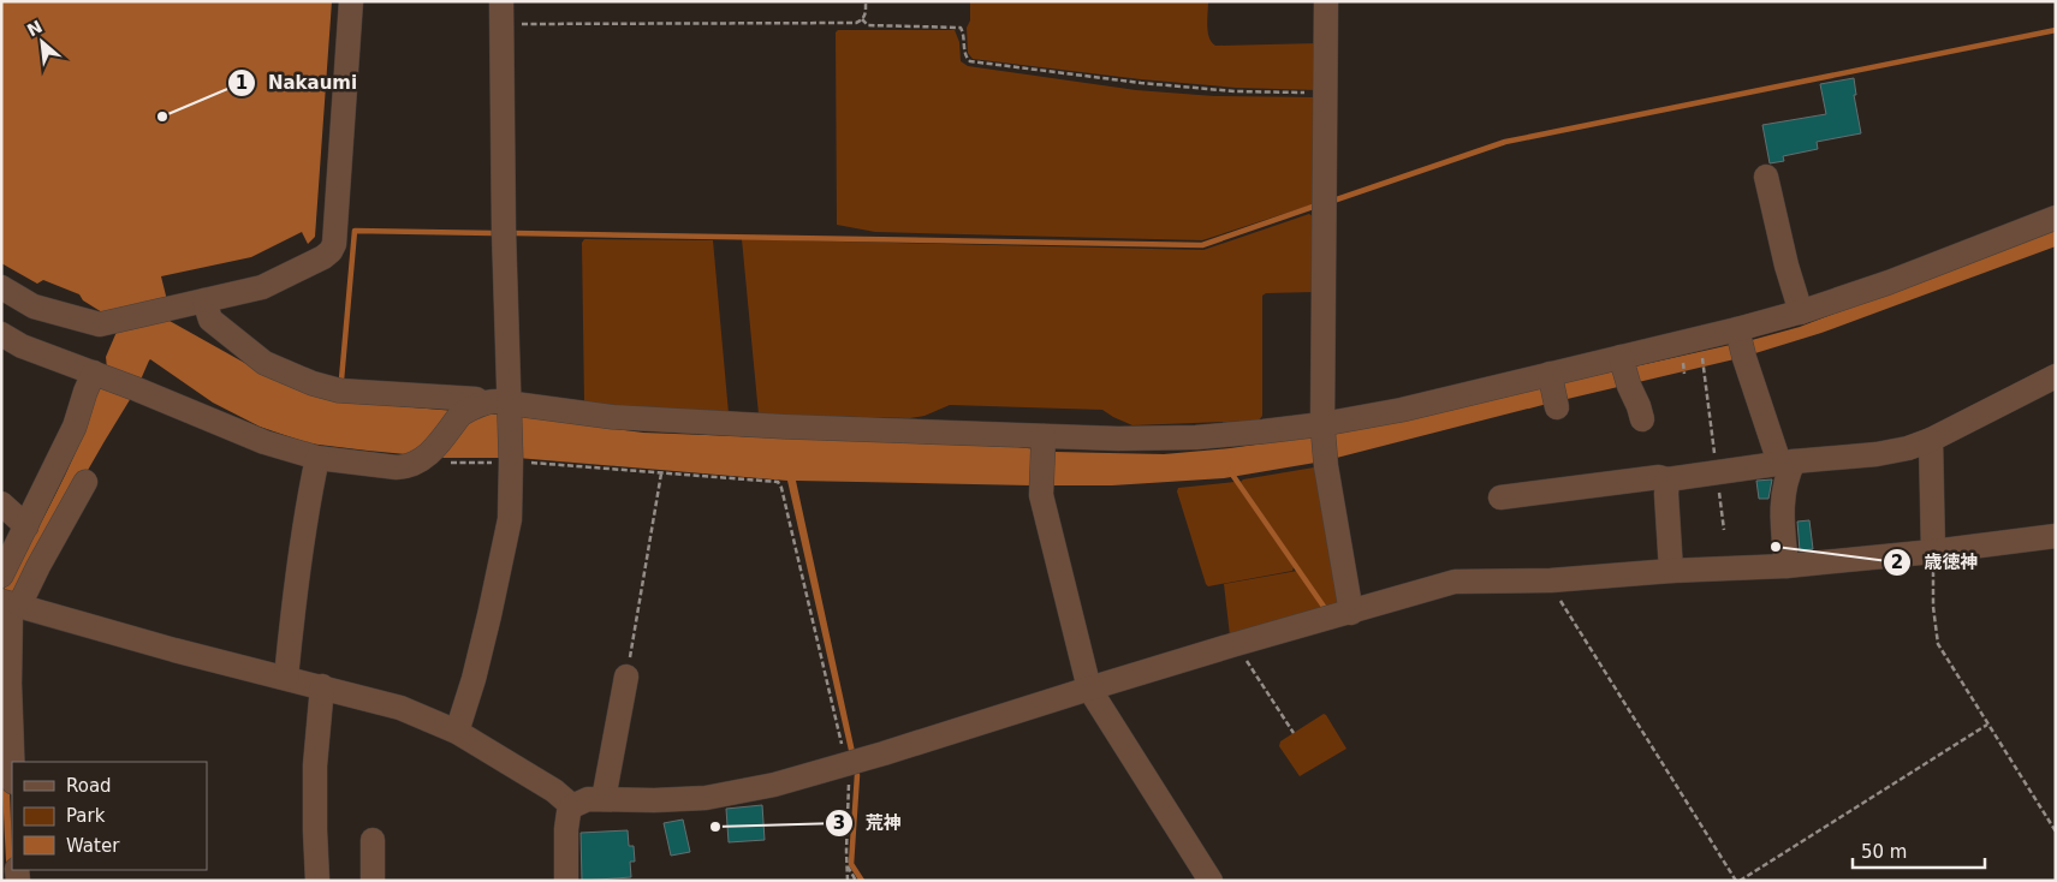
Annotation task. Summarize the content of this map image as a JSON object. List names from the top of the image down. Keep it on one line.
{"places":["Nakaumi","歳徳神","荒神"],"legend":["Road","Park","Water"],"scale_bar":"50 m","north":"top left"}
